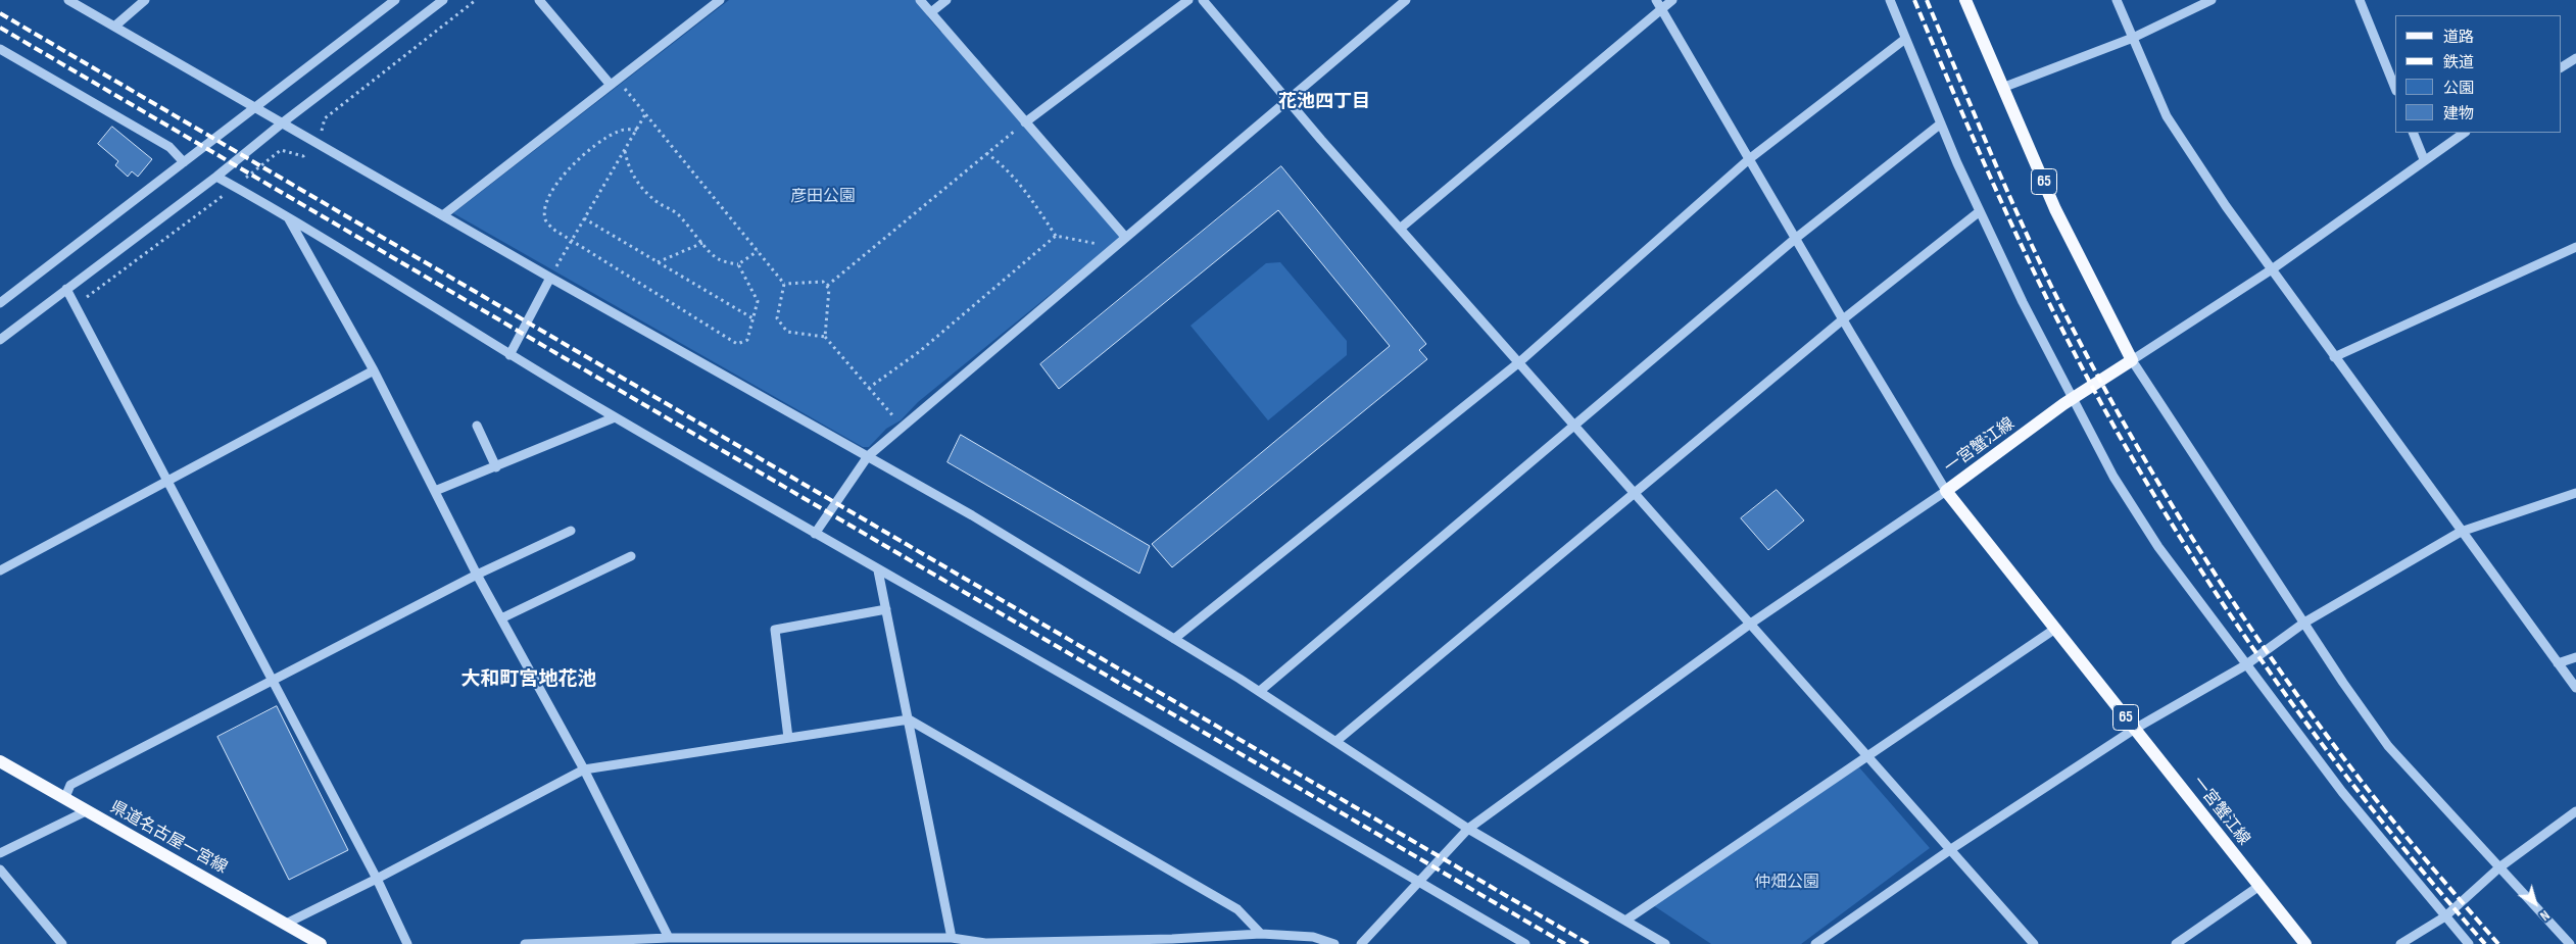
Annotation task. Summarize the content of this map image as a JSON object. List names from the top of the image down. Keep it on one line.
{"streets":{"main road":["65","一宮蟹江線","県道名古屋一宮線"]},"crossings":[["65","一宮蟹江線"]],"districts":["花池四丁目","大和町宮地花池"],"parks":["彦田公園","仲畑公園"],"legend":["道路","鉄道","公園","建物"],"north":"bottom right"}
